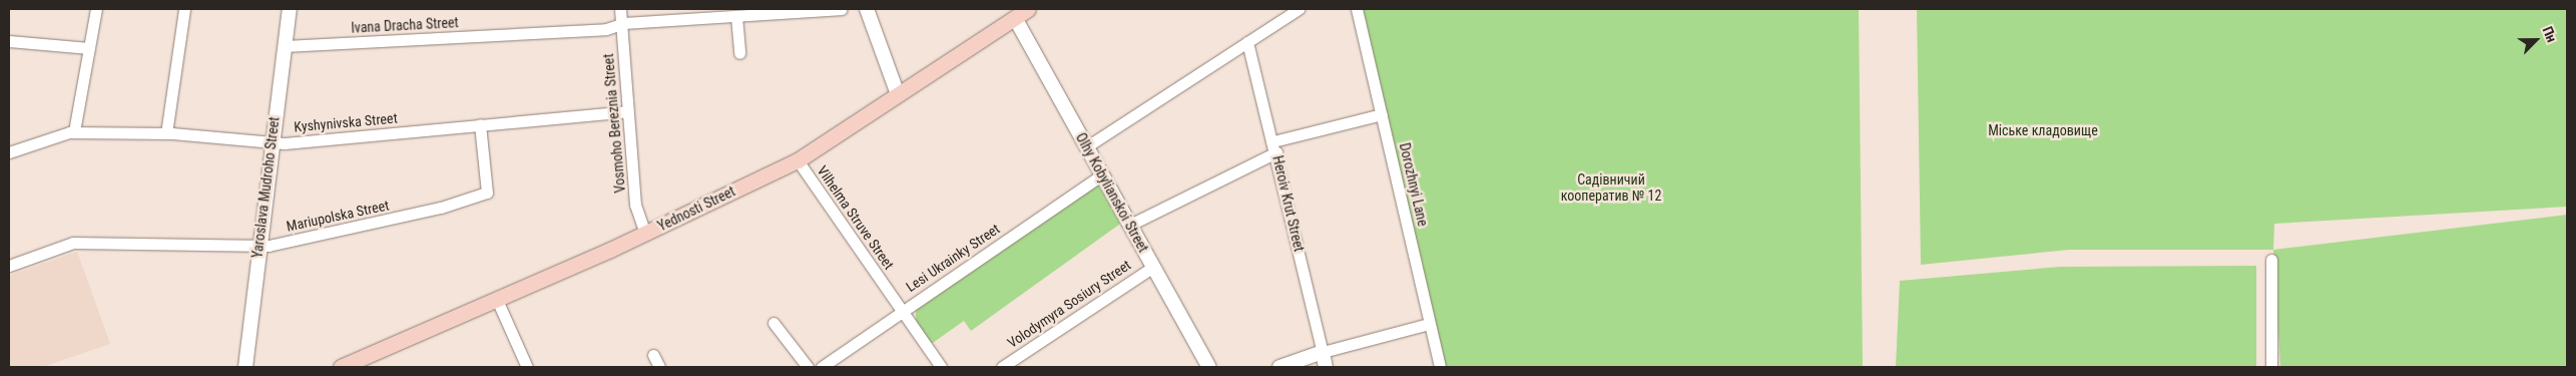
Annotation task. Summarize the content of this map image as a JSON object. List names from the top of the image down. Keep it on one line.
{"streets":{"main road":["Yednosti Street"],"street":["Ivana Dracha Street","Kyshynivska Street","Vosmoho Bereznia Street","Dorozhnyi Lane","Yaroslava Mudroho Street","Olhy Kobylianskoi Street","Heroiv Krut Street","Mariupolska Street","Vilhelma Struve Street","Lesi Ukrainky Street","Volodymyra Sosiury Street"]},"crossings":[["Ivana Dracha Street","Vosmoho Bereznia Street"],["Ivana Dracha Street","Yaroslava Mudroho Street"],["Kyshynivska Street","Vosmoho Bereznia Street"],["Kyshynivska Street","Yaroslava Mudroho Street"],["Kyshynivska Street","Mariupolska Street"],["Vosmoho Bereznia Street","Yednosti Street"],["Yaroslava Mudroho Street","Mariupolska Street"],["Olhy Kobylianskoi Street","Yednosti Street"],["Olhy Kobylianskoi Street","Lesi Ukrainky Street"],["Olhy Kobylianskoi Street","Volodymyra Sosiury Street"],["Yednosti Street","Vilhelma Struve Street"],["Vilhelma Struve Street","Lesi Ukrainky Street"]],"parks":["Міське кладовище","Садівничий кооператив № 12"],"north":"top right"}
